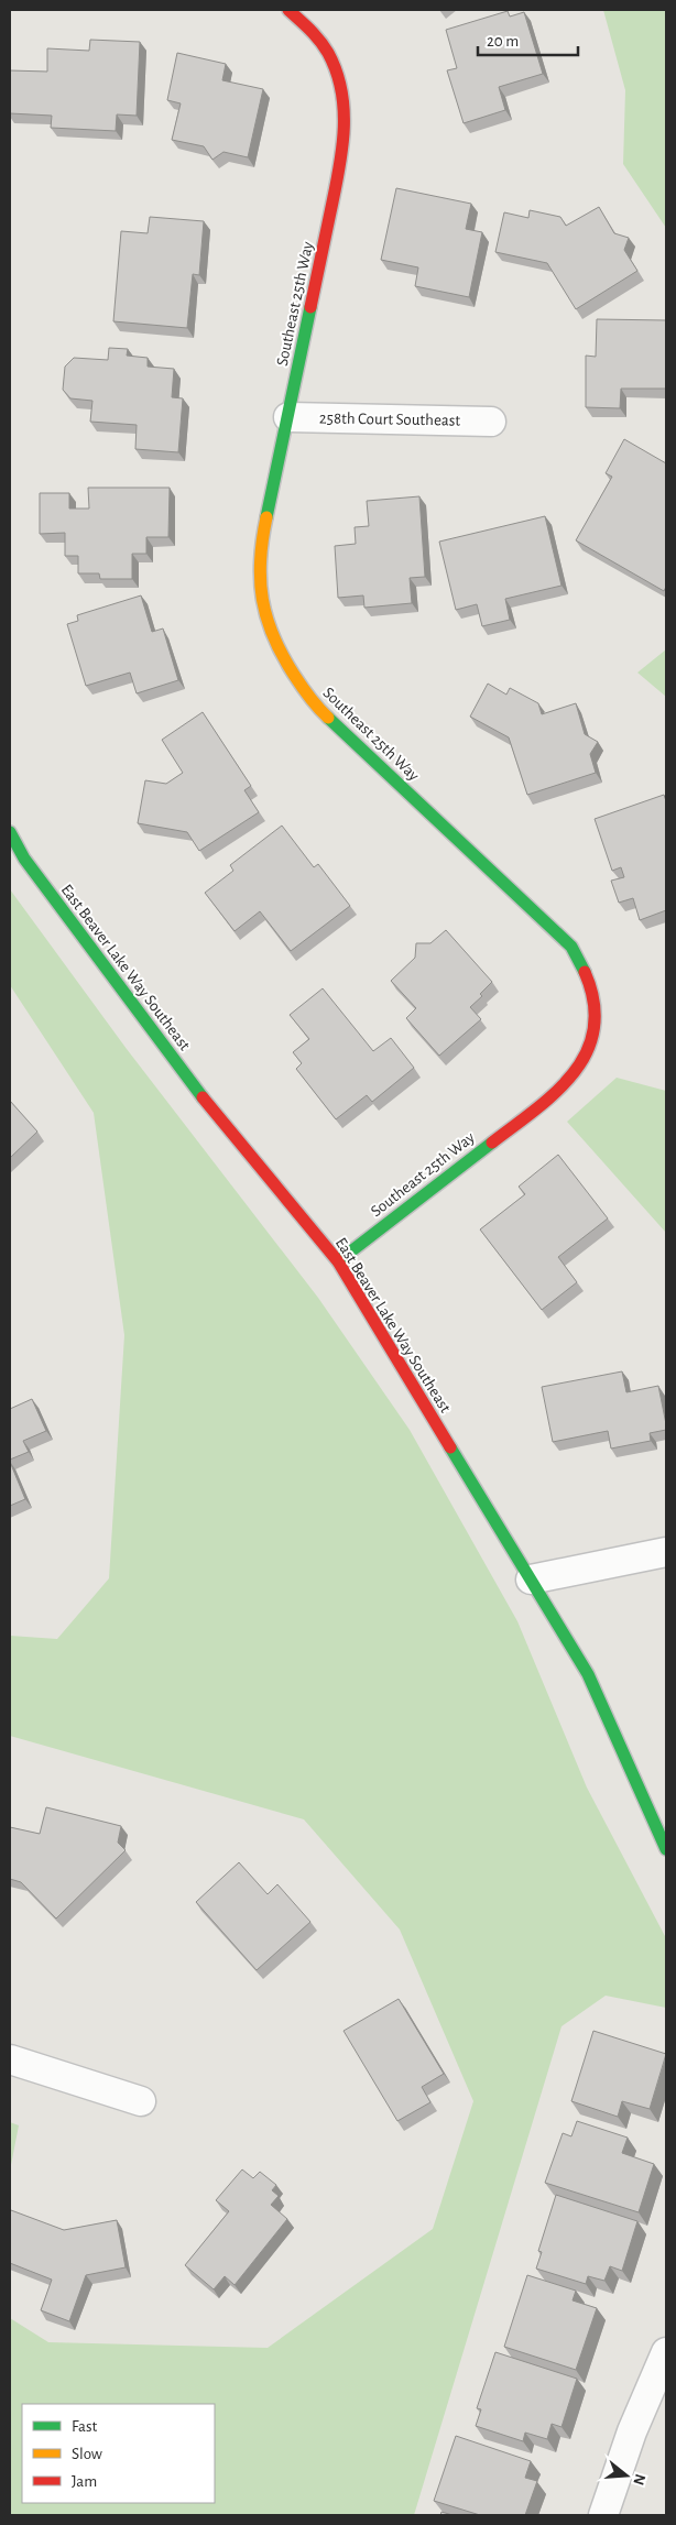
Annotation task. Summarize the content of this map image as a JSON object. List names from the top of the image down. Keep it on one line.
{"streets":{"street":["Southeast 25th Way","258th Court Southeast","East Beaver Lake Way Southeast"]},"crossings":[["Southeast 25th Way","258th Court Southeast"],["Southeast 25th Way","East Beaver Lake Way Southeast"]],"legend":["Fast","Slow","Jam"],"scale_bar":"20 m","north":"right"}
